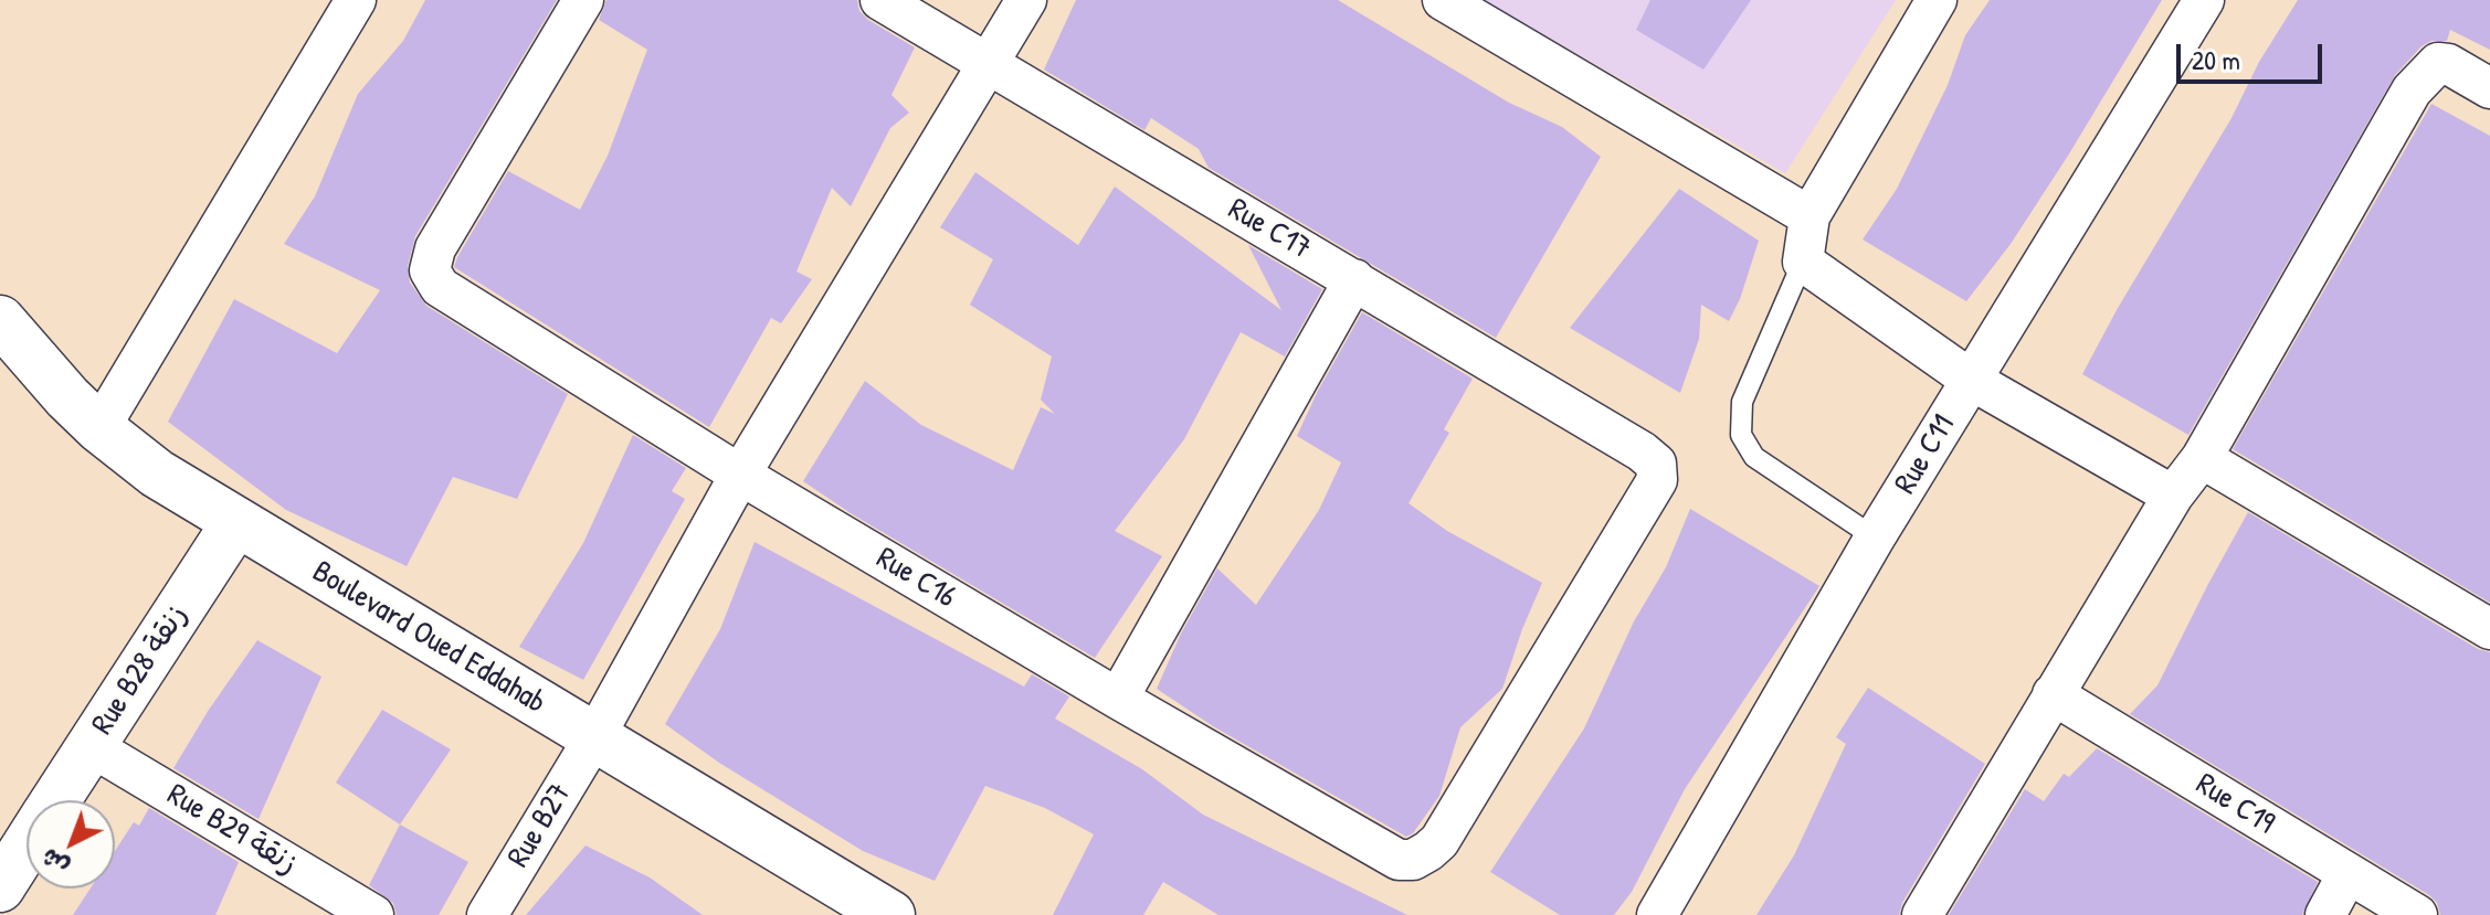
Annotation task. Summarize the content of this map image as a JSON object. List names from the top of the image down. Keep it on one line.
{"streets":{"street":["Rue C17","Rue C11","Rue C16","Boulevard Oued Eddahab","Rue B28 زنقة","Rue C19","Rue B27","Rue B29 زنقة"]},"crossings":[["Rue C17","Rue C16"],["Rue C17","Rue B27"],["Rue C16","Rue B27"],["Boulevard Oued Eddahab","Rue B28 زنقة"],["Boulevard Oued Eddahab","Rue B27"],["Rue B28 زنقة","Rue B29 زنقة"]],"scale_bar":"20 m","north":"bottom left"}
